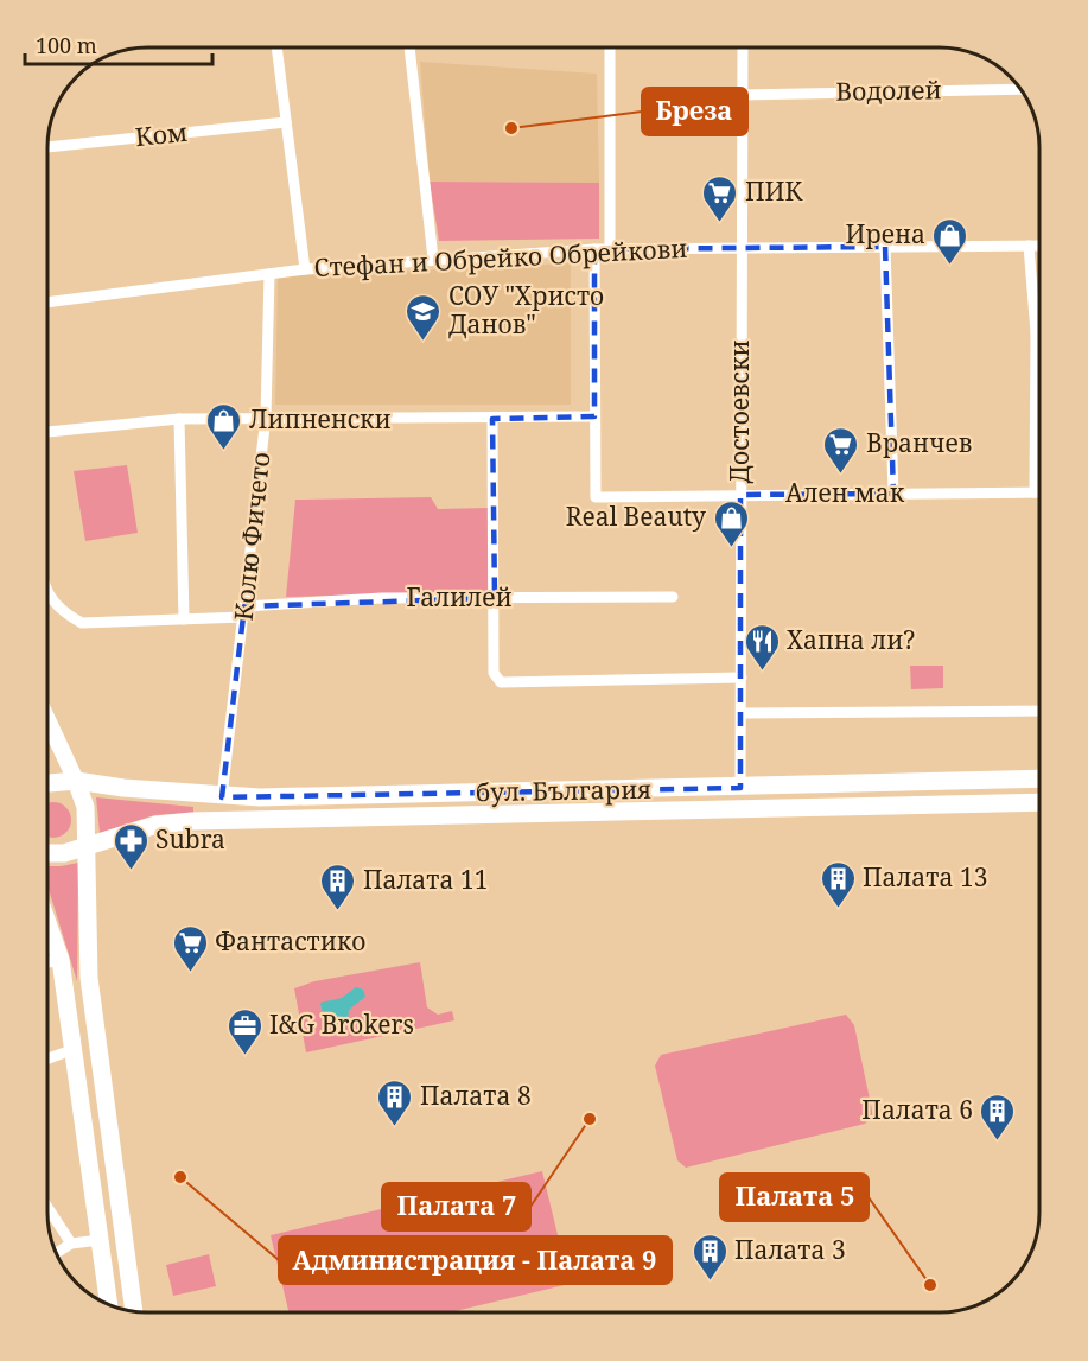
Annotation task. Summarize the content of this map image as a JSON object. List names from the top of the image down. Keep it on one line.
{"streets":{"main road":["бул. България"],"street":["Водолей","Ком","Стефан и Обрейко Обрейкови","Достоевски","Ален мак","Колю Фичето","Галилей"]},"crossings":[["Водолей","Достоевски"],["Стефан и Обрейко Обрейкови","Достоевски"],["Стефан и Обрейко Обрейкови","Колю Фичето"],["Достоевски","Ален мак"],["Достоевски","бул. България"],["Колю Фичето","Галилей"],["Колю Фичето","бул. България"]],"places":{"other":["Бреза","Палата 7","Администрация - Палата 9","Палата 5"],"supermarket":["ПИК","Вранчев","Фантастико"],"shop":["Ирена","Липненски","Real Beauty"],"school or university":["СОУ \"Христо Данов\""],"restaurant":["Хапна ли?"],"pharmacy":["Subra"],"building":["Палата 13","Палата 11","Палата 8","Палата 6","Палата 3"],"office":["I&G Brokers"]},"scale_bar":"100 m"}
